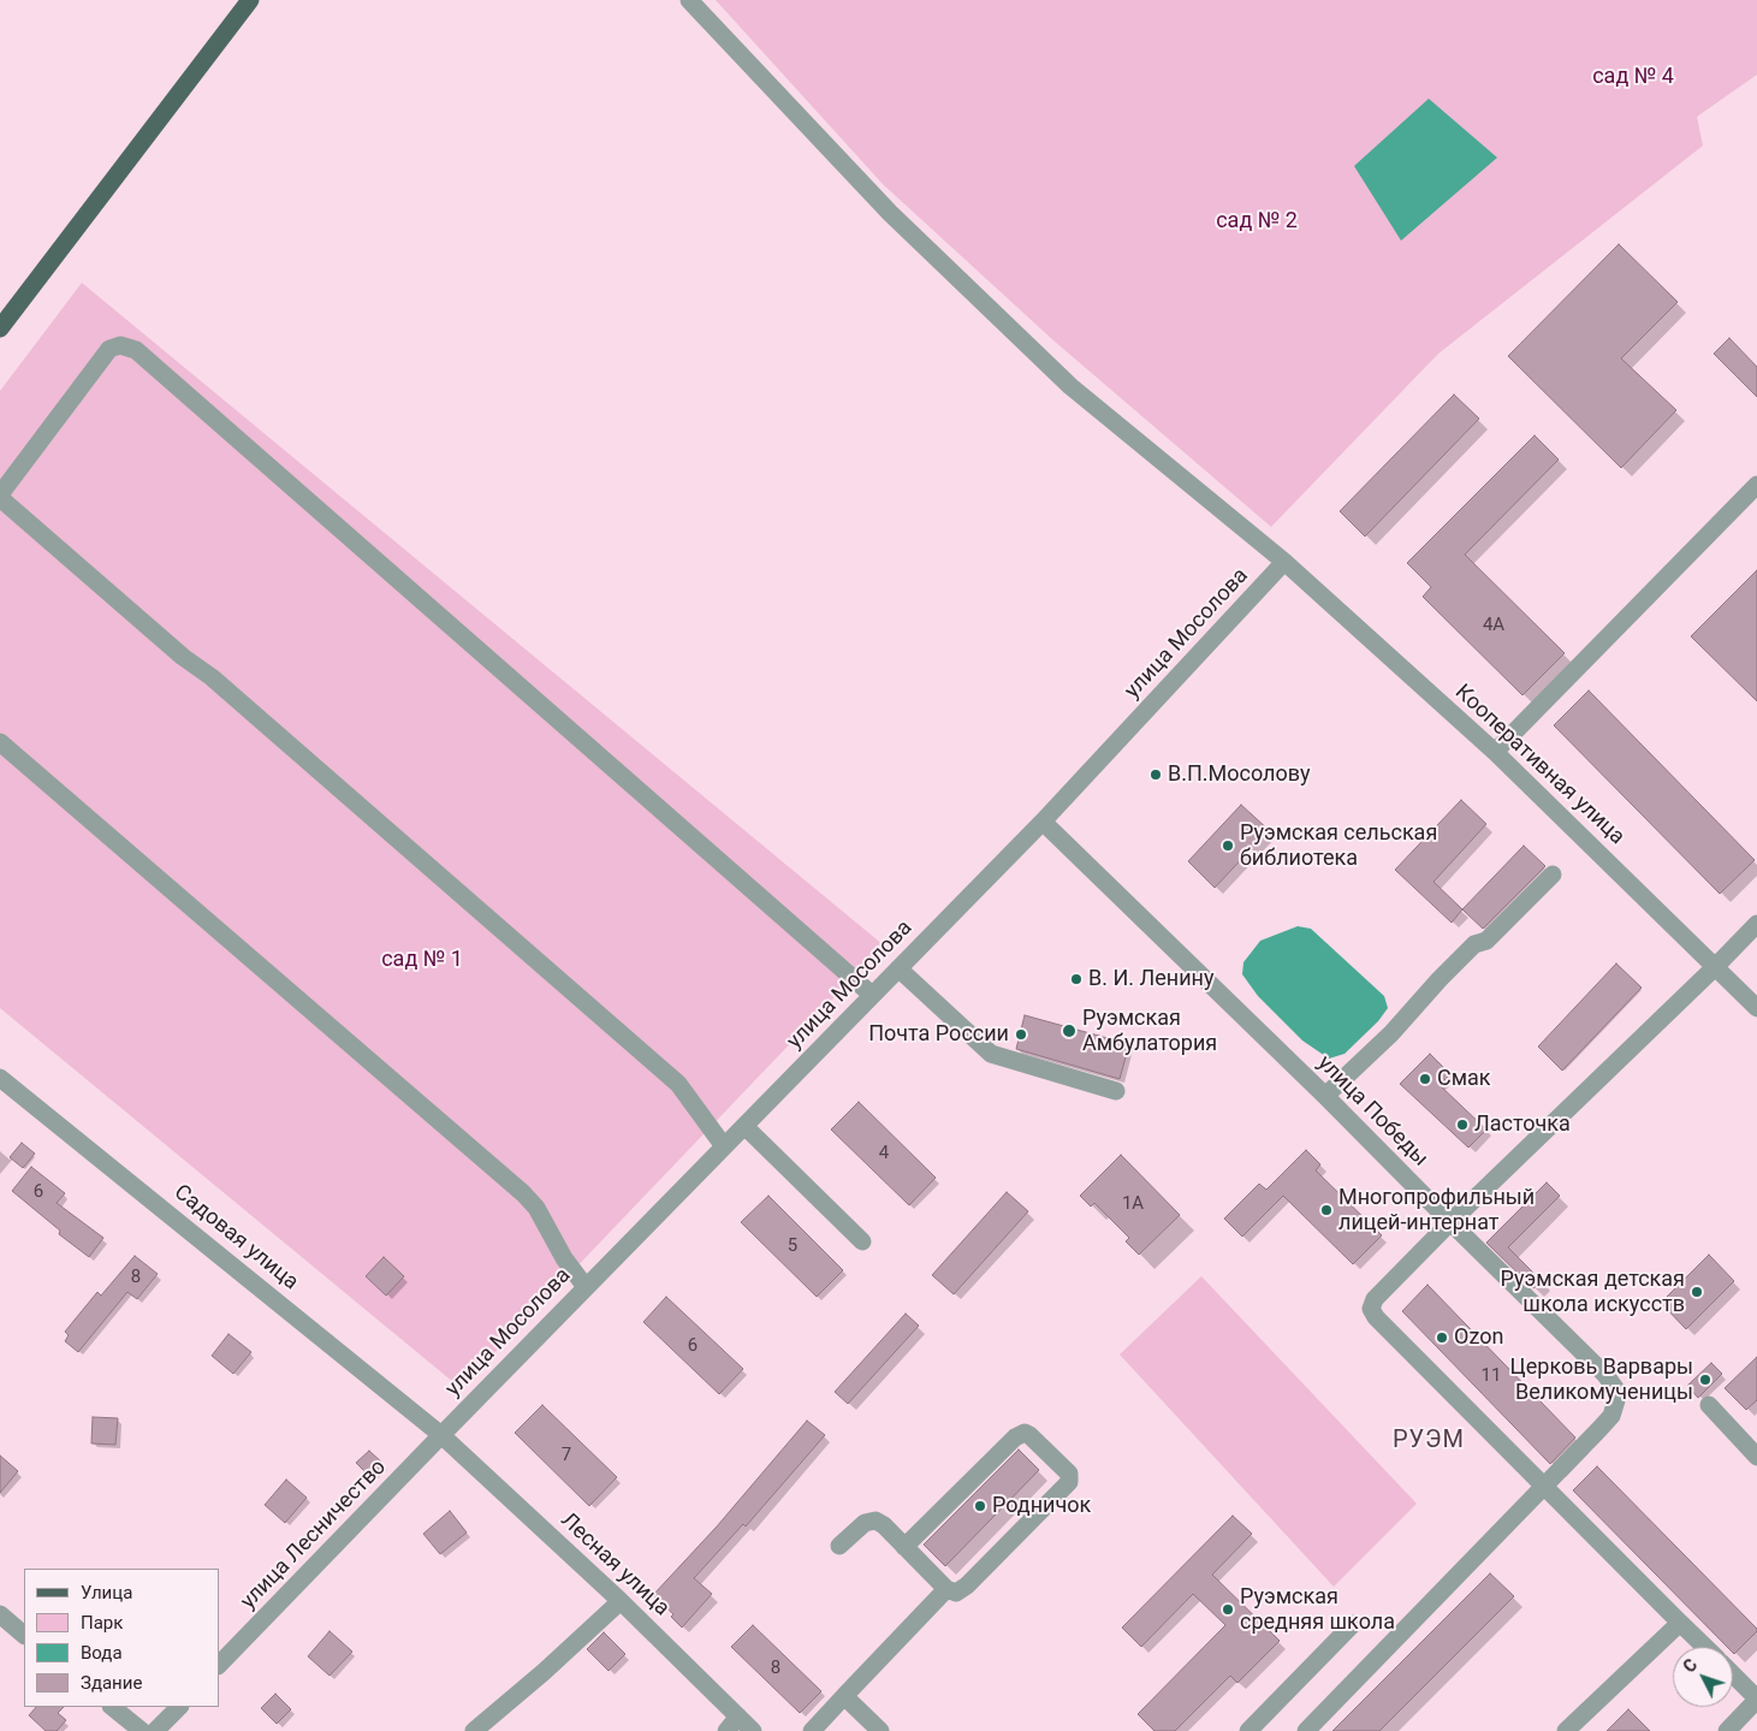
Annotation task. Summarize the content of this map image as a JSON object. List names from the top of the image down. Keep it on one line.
{"streets":{"street":["улица Мосолова","Кооперативная улица","улица Победы","Садовая улица","улица Лесничество","Лесная улица"]},"crossings":[["улица Мосолова","Кооперативная улица"],["улица Мосолова","улица Победы"],["улица Мосолова","Садовая улица"],["улица Мосолова","улица Лесничество"],["улица Мосолова","Лесная улица"],["Садовая улица","улица Лесничество"],["Садовая улица","Лесная улица"],["улица Лесничество","Лесная улица"]],"districts":["РУЭМ"],"parks":["сад № 4","сад № 2","сад № 1"],"places":["В.П.Мосолову","Руэмская сельская библиотека","В. И. Ленину","Руэмская Амбулатория","Почта России","Смак","Ласточка","Многопрофильный лицей-интернат","Руэмская детская школа искусств","Ozon","Церковь Варвары Великомученицы","Родничок","Руэмская средняя школа"],"house_numbers":["4А","4","6","1А","5","8","6","11","7","8"],"legend":["Улица","Парк","Вода","Здание"],"north":"top left"}
